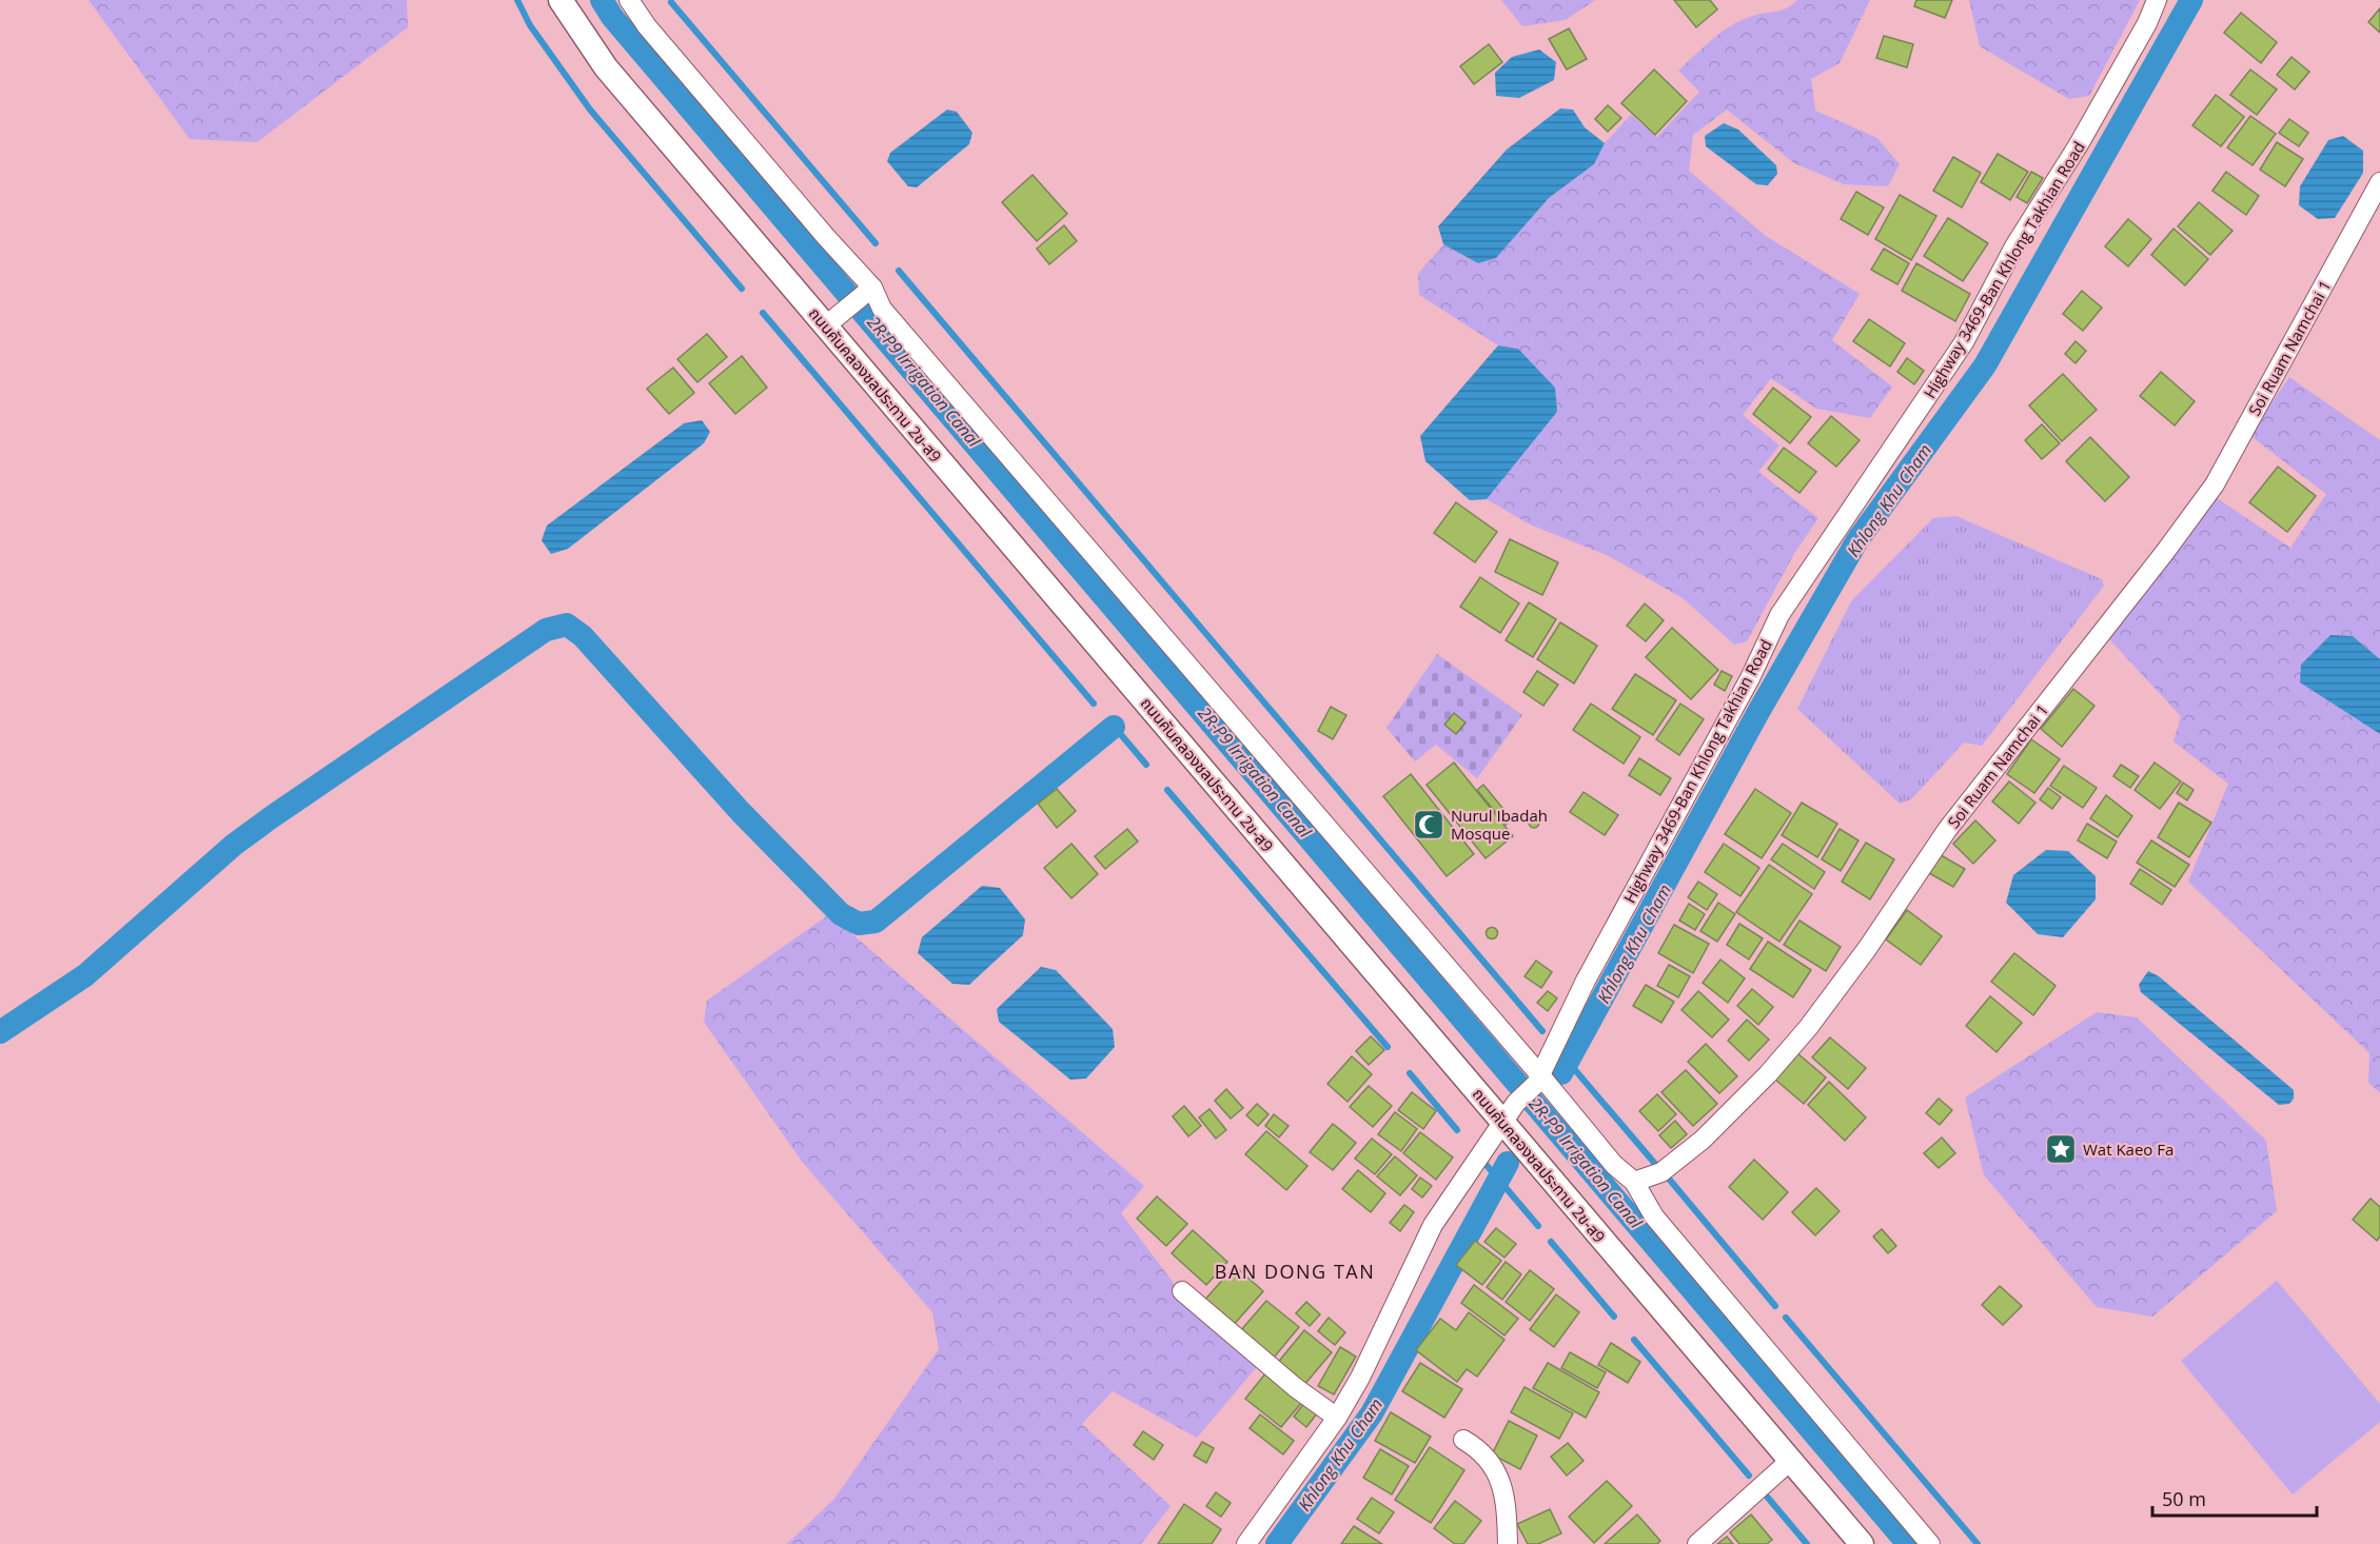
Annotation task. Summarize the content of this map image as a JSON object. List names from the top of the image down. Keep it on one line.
{"streets":{"street":["Highway 3469-Ban Khlong Takhian Road","Soi Ruam Namchai 1","ถนนคันคลองชลประทาน 2ข-ส9"]},"crossings":[["Highway 3469-Ban Khlong Takhian Road","ถนนคันคลองชลประทาน 2ข-ส9"]],"districts":["BAN DONG TAN"],"water":["2R-P9 Irrigation Canal","Khlong Khu Cham"],"places":{"mosque":["Nurul Ibadah Mosque"],"place":["Wat Kaeo Fa"]},"scale_bar":"50 m"}
